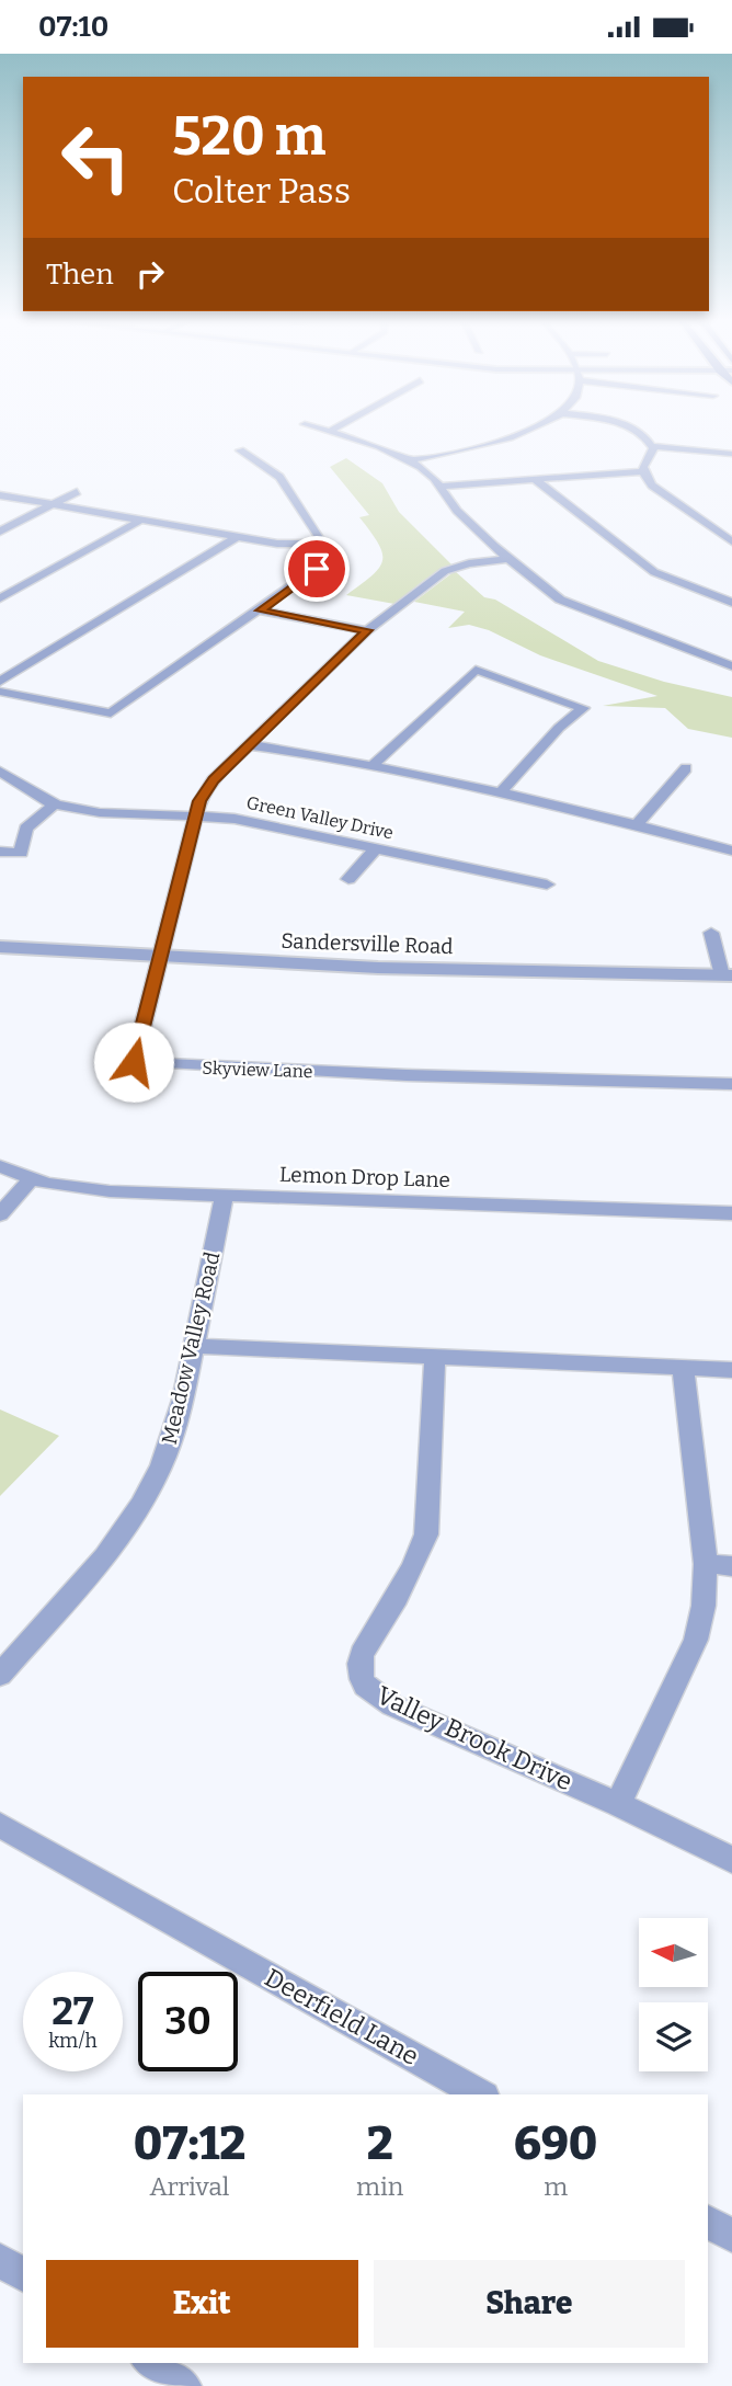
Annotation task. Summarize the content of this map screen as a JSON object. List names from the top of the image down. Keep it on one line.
{"streets":{"street":["Green Valley Drive","Sandersville Road","Skyview Lane","Lemon Drop Lane","Meadow Valley Road","Valley Brook Drive","Deerfield Lane"]},"crossings":[["Green Valley Drive","Skyview Lane"],["Sandersville Road","Skyview Lane"],["Lemon Drop Lane","Meadow Valley Road"]],"north":"left","page":{"status":"07:10","turn":["520 m","Colter Pass"],"then":"Then","speed":"27 km/h","limit":"30","eta":["07:12","Arrival","2","min","690","m"],"buttons":["Exit","Share"]}}
